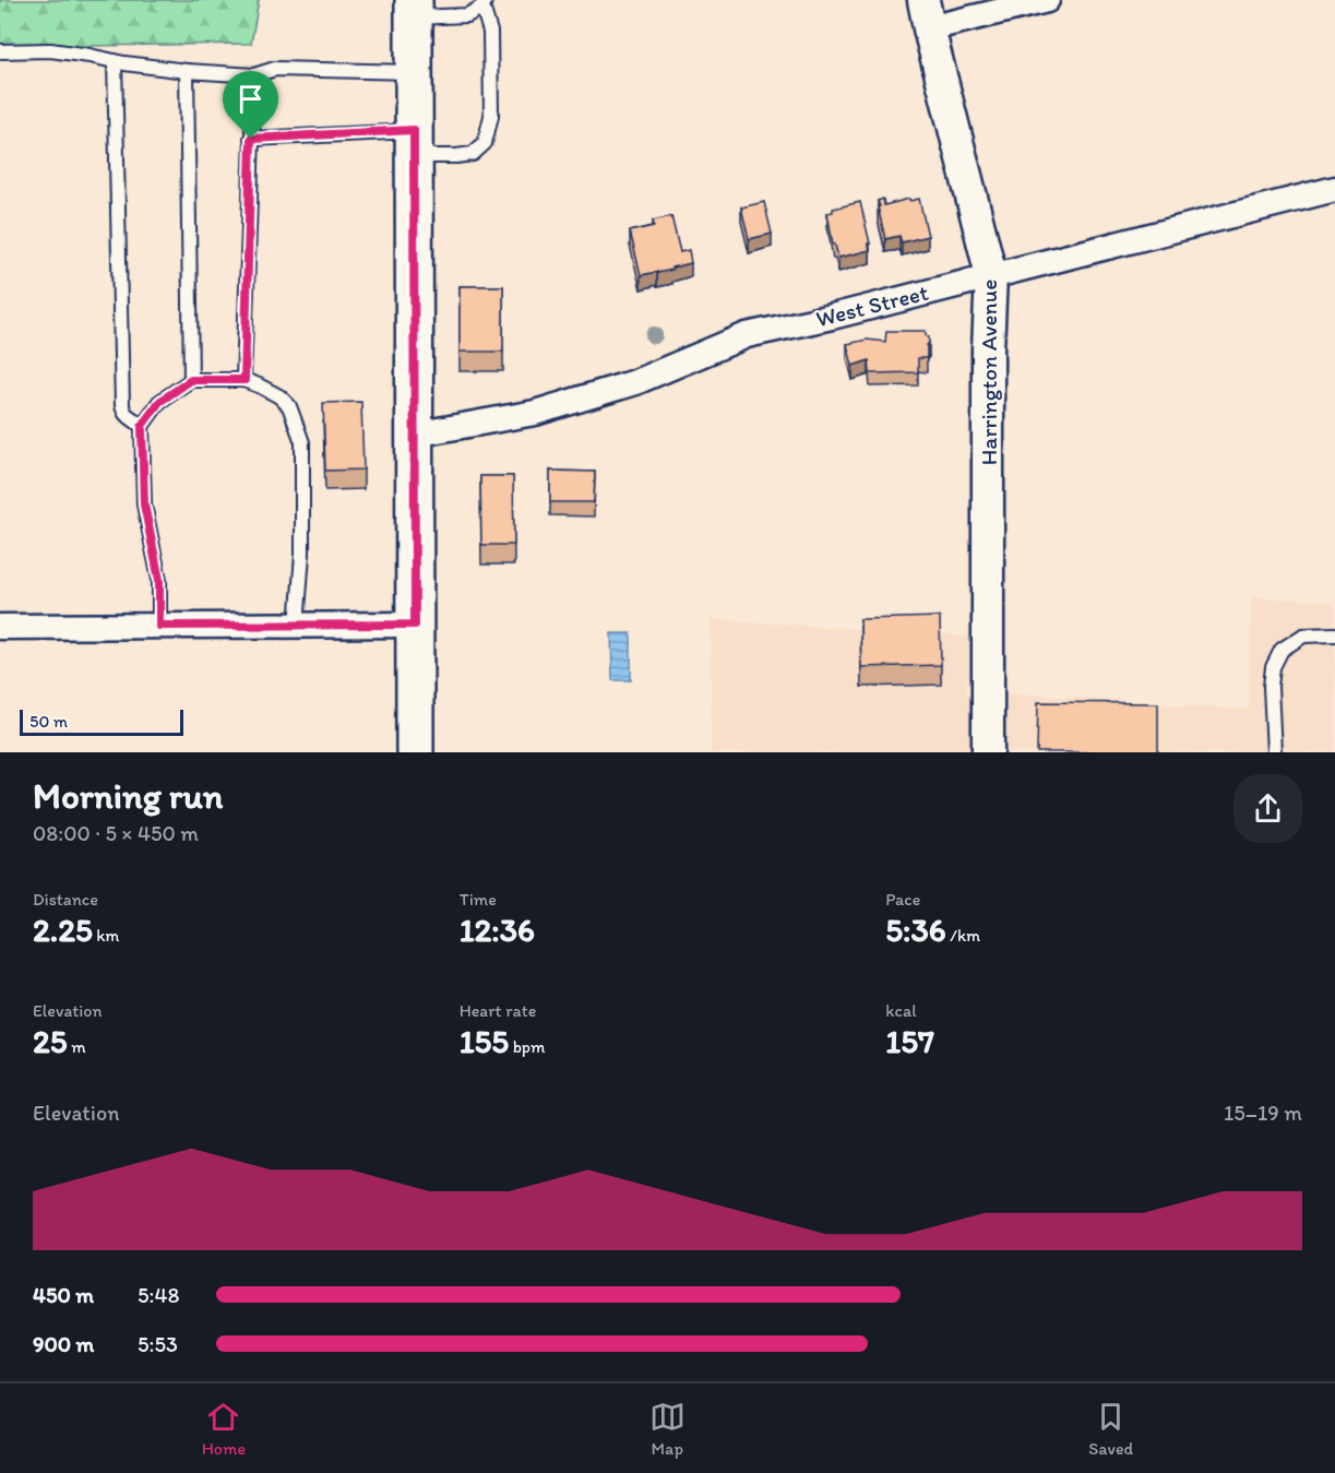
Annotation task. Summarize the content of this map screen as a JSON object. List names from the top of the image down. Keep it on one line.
{"streets":{"street":["West Street","Harrington Avenue"]},"crossings":[["West Street","Harrington Avenue"]],"scale_bar":"50 m","page":{"scale":"50 m","heading":["Morning run","08:00 · 5 × 450 m"],"stats":[["Distance","2.25 km"],["Time","12:36"],["Pace","5:36 /km"],["Elevation","25 m"],["Heart rate","155 bpm"],["kcal","157"]],"chart":["Elevation","15–19 m"],"list":[{"name":"450 m","note":"5:48"},{"name":"900 m","note":"5:53"}],"tabs":["Home","Map","Saved"]}}
